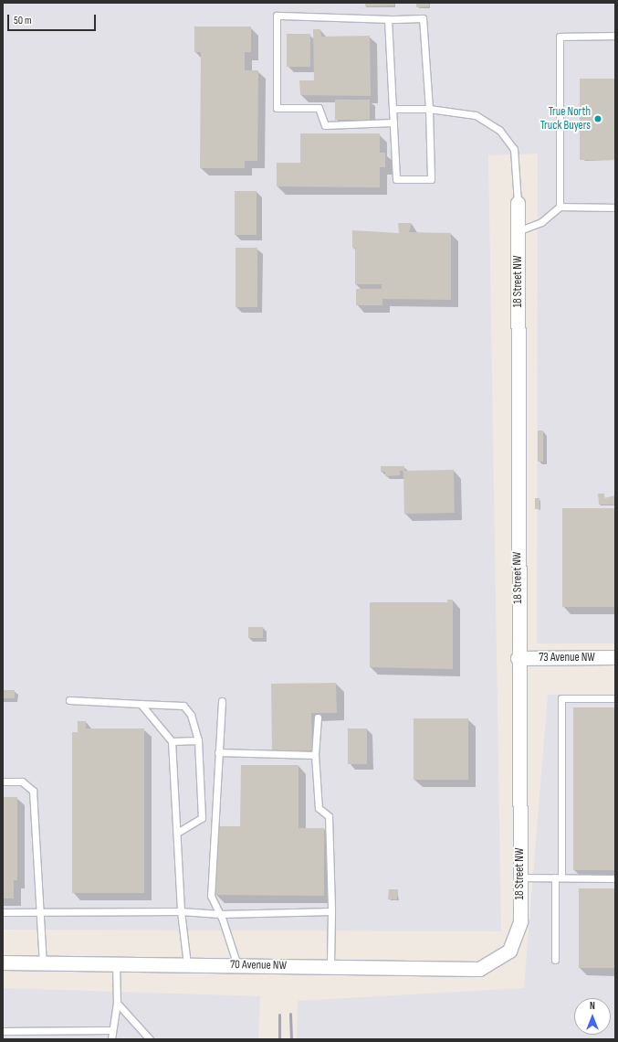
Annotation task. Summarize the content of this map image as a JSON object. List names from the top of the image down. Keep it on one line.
{"streets":{"street":["18 Street NW","73 Avenue NW","70 Avenue NW"]},"crossings":[["18 Street NW","73 Avenue NW"],["18 Street NW","70 Avenue NW"]],"places":["True North Truck Buyers"],"scale_bar":"50 m","north":"top"}
